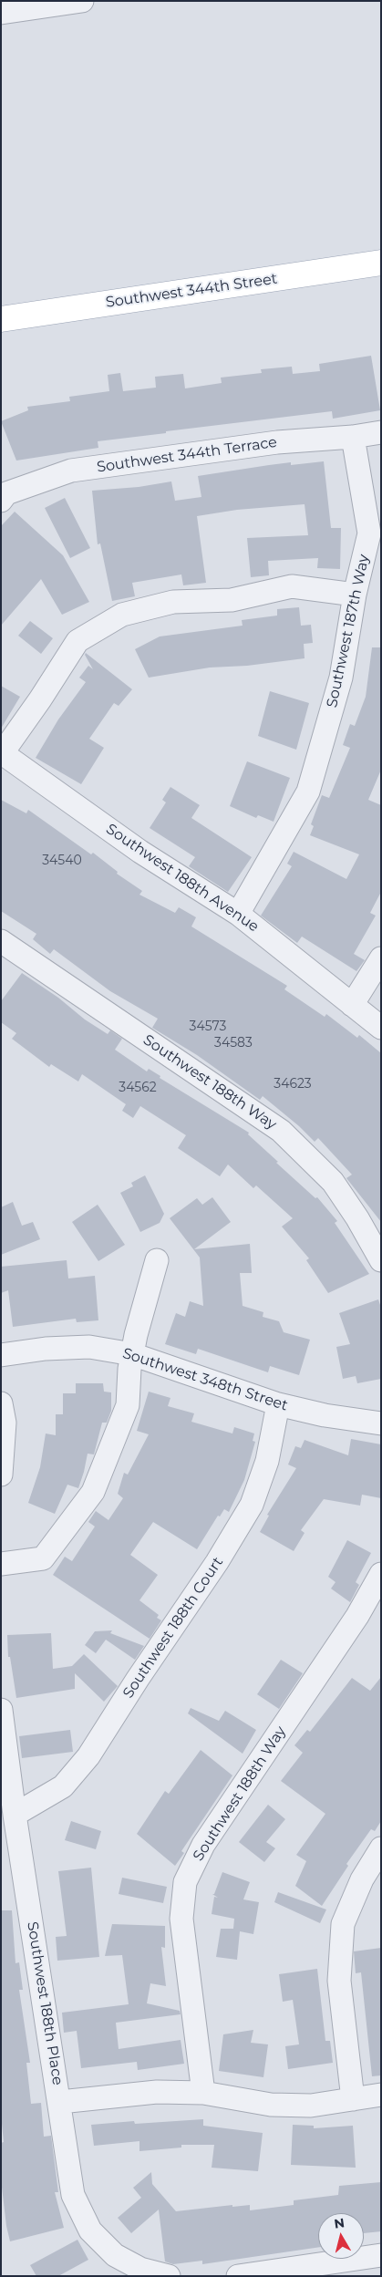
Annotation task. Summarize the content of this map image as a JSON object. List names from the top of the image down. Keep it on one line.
{"streets":{"main road":["Southwest 344th Street"],"street":["Southwest 344th Terrace","Southwest 187th Way","Southwest 188th Avenue","Southwest 188th Way","Southwest 348th Street","Southwest 188th Court","Southwest 188th Place"]},"crossings":[["Southwest 344th Terrace","Southwest 187th Way"],["Southwest 187th Way","Southwest 188th Avenue"],["Southwest 348th Street","Southwest 188th Court"],["Southwest 188th Court","Southwest 188th Place"]],"house_numbers":["34540","34573","34583","34623","34562"],"north":"top"}
